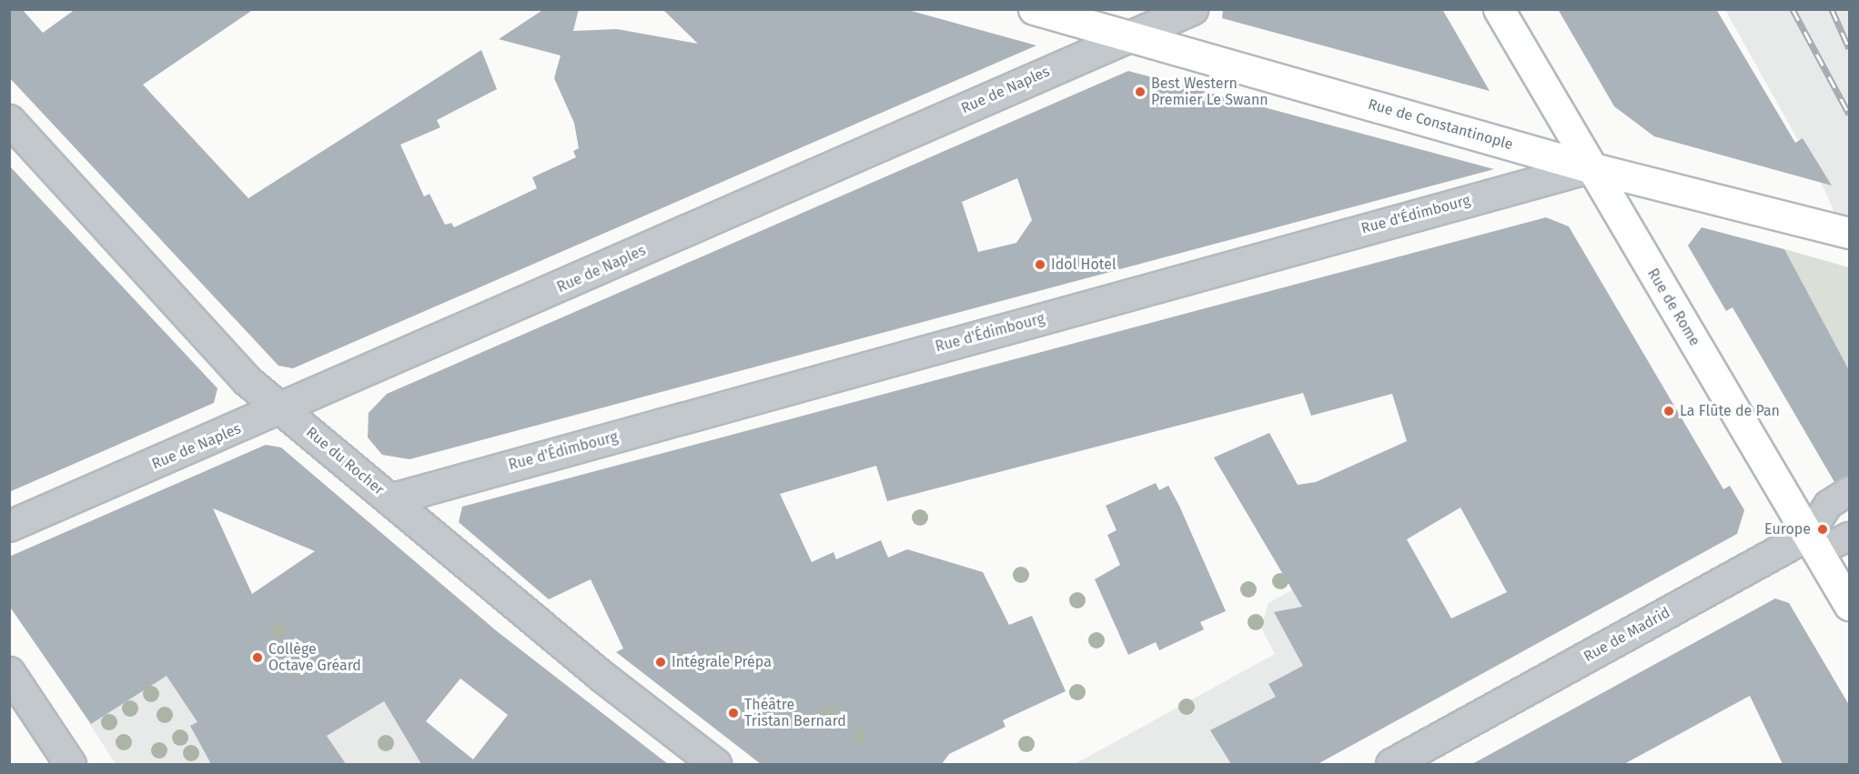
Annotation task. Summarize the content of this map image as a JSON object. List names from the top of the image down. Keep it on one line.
{"streets":{"main road":["Rue de Constantinople","Rue de Rome"],"street":["Rue de Naples","Rue d'Édimbourg","Rue du Rocher","Rue de Madrid"]},"crossings":[["Rue de Naples","Rue de Constantinople"],["Rue de Naples","Rue du Rocher"],["Rue de Constantinople","Rue d'Édimbourg"],["Rue de Constantinople","Rue de Rome"],["Rue d'Édimbourg","Rue de Rome"],["Rue d'Édimbourg","Rue du Rocher"],["Rue de Rome","Rue de Madrid"]],"places":["Best Western Premier Le Swann","Idol Hotel","La Flûte de Pan","Europe","Collège Octave Gréard","Intégrale Prépa","Théâtre Tristan Bernard"]}
